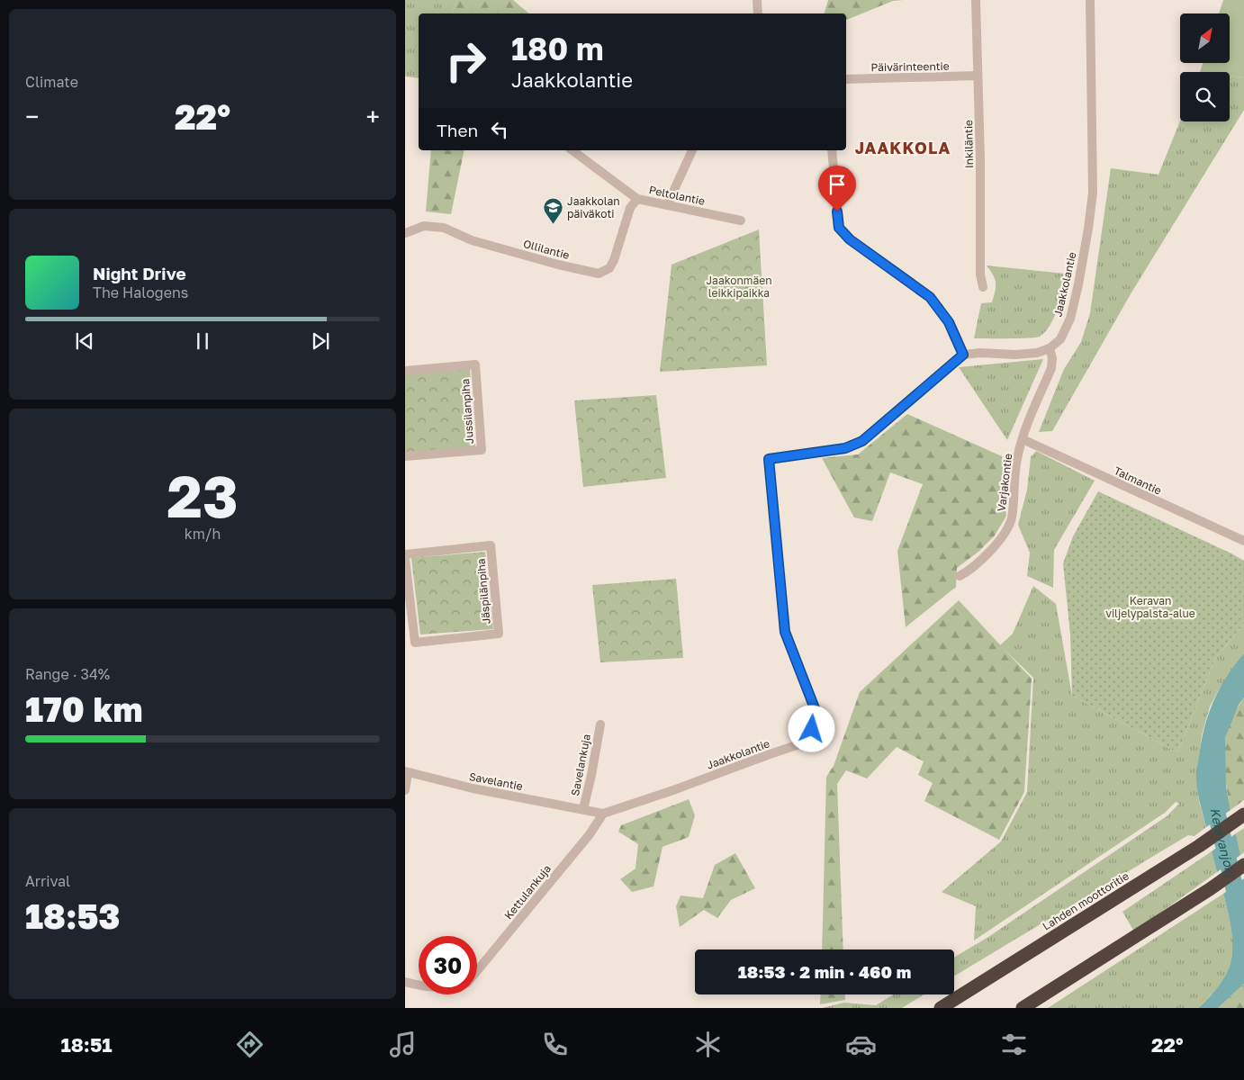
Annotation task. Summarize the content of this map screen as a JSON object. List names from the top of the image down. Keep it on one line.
{"streets":{"highway":["Lahden moottoritie"],"street":["Päivärinteentie","Inkiläntie","Peltolantie","Ollilantie","Jaakkolantie","Jussilanpiha","Talmantie","Varjakontie","Jäspilänpiha","Savelankuja","Savelantie","Kettulankuja"]},"crossings":[["Päivärinteentie","Inkiläntie"],["Peltolantie","Ollilantie"],["Jaakkolantie","Varjakontie"],["Jaakkolantie","Kettulankuja"],["Talmantie","Varjakontie"],["Savelankuja","Savelantie"]],"districts":["JAAKKOLA"],"water":["Keravanjoki"],"parks":["Jaakonmäen leikkipaikka","Keravan viljelypalsta-alue"],"places":{"school or university":["Jaakkolan päiväkoti"]},"north":"top right","page":{"tile":["Climate",["23","km/h"],["Range · 34%","170 km"],["Arrival","18:53"]],"turn":["180 m","Jaakkolantie"],"heat":["−","22°","+"],"then":"Then","song":["Night Drive","The Halogens"],"limit":"30","trip":"18:53 · 2 min · 460 m","tabs":["18:51","22°"]}}
